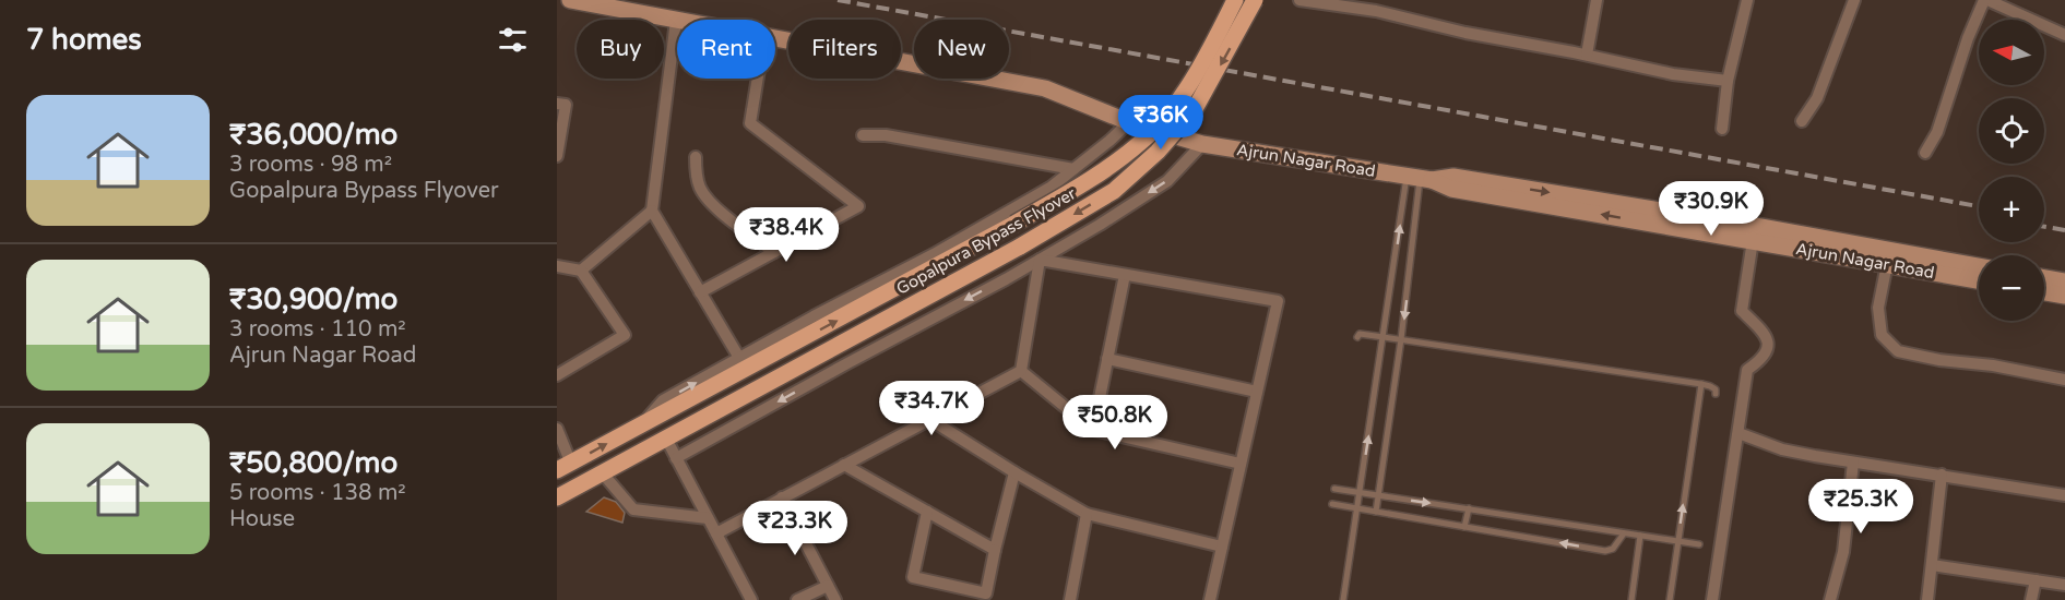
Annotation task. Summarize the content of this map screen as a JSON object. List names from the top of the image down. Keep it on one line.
{"streets":{"main road":["Gopalpura Bypass Flyover"],"street":["Ajrun Nagar Road"]},"north":"left","page":{"heading":"7 homes","map_buttons":["+","−"],"chip":["Buy","Rent","Filters","New"],"list":[{"name":"₹36,000/mo","note":"3 rooms · 98 m² · Gopalpura Bypass Flyover"},{"name":"₹30,900/mo","note":"3 rooms · 110 m² · Ajrun Nagar Road"},{"name":"₹50,800/mo","note":"5 rooms · 138 m² · House"}],"price":["₹36K","₹30.9K","₹38.4K","₹34.7K","₹50.8K","₹25.3K","₹23.3K"]}}
